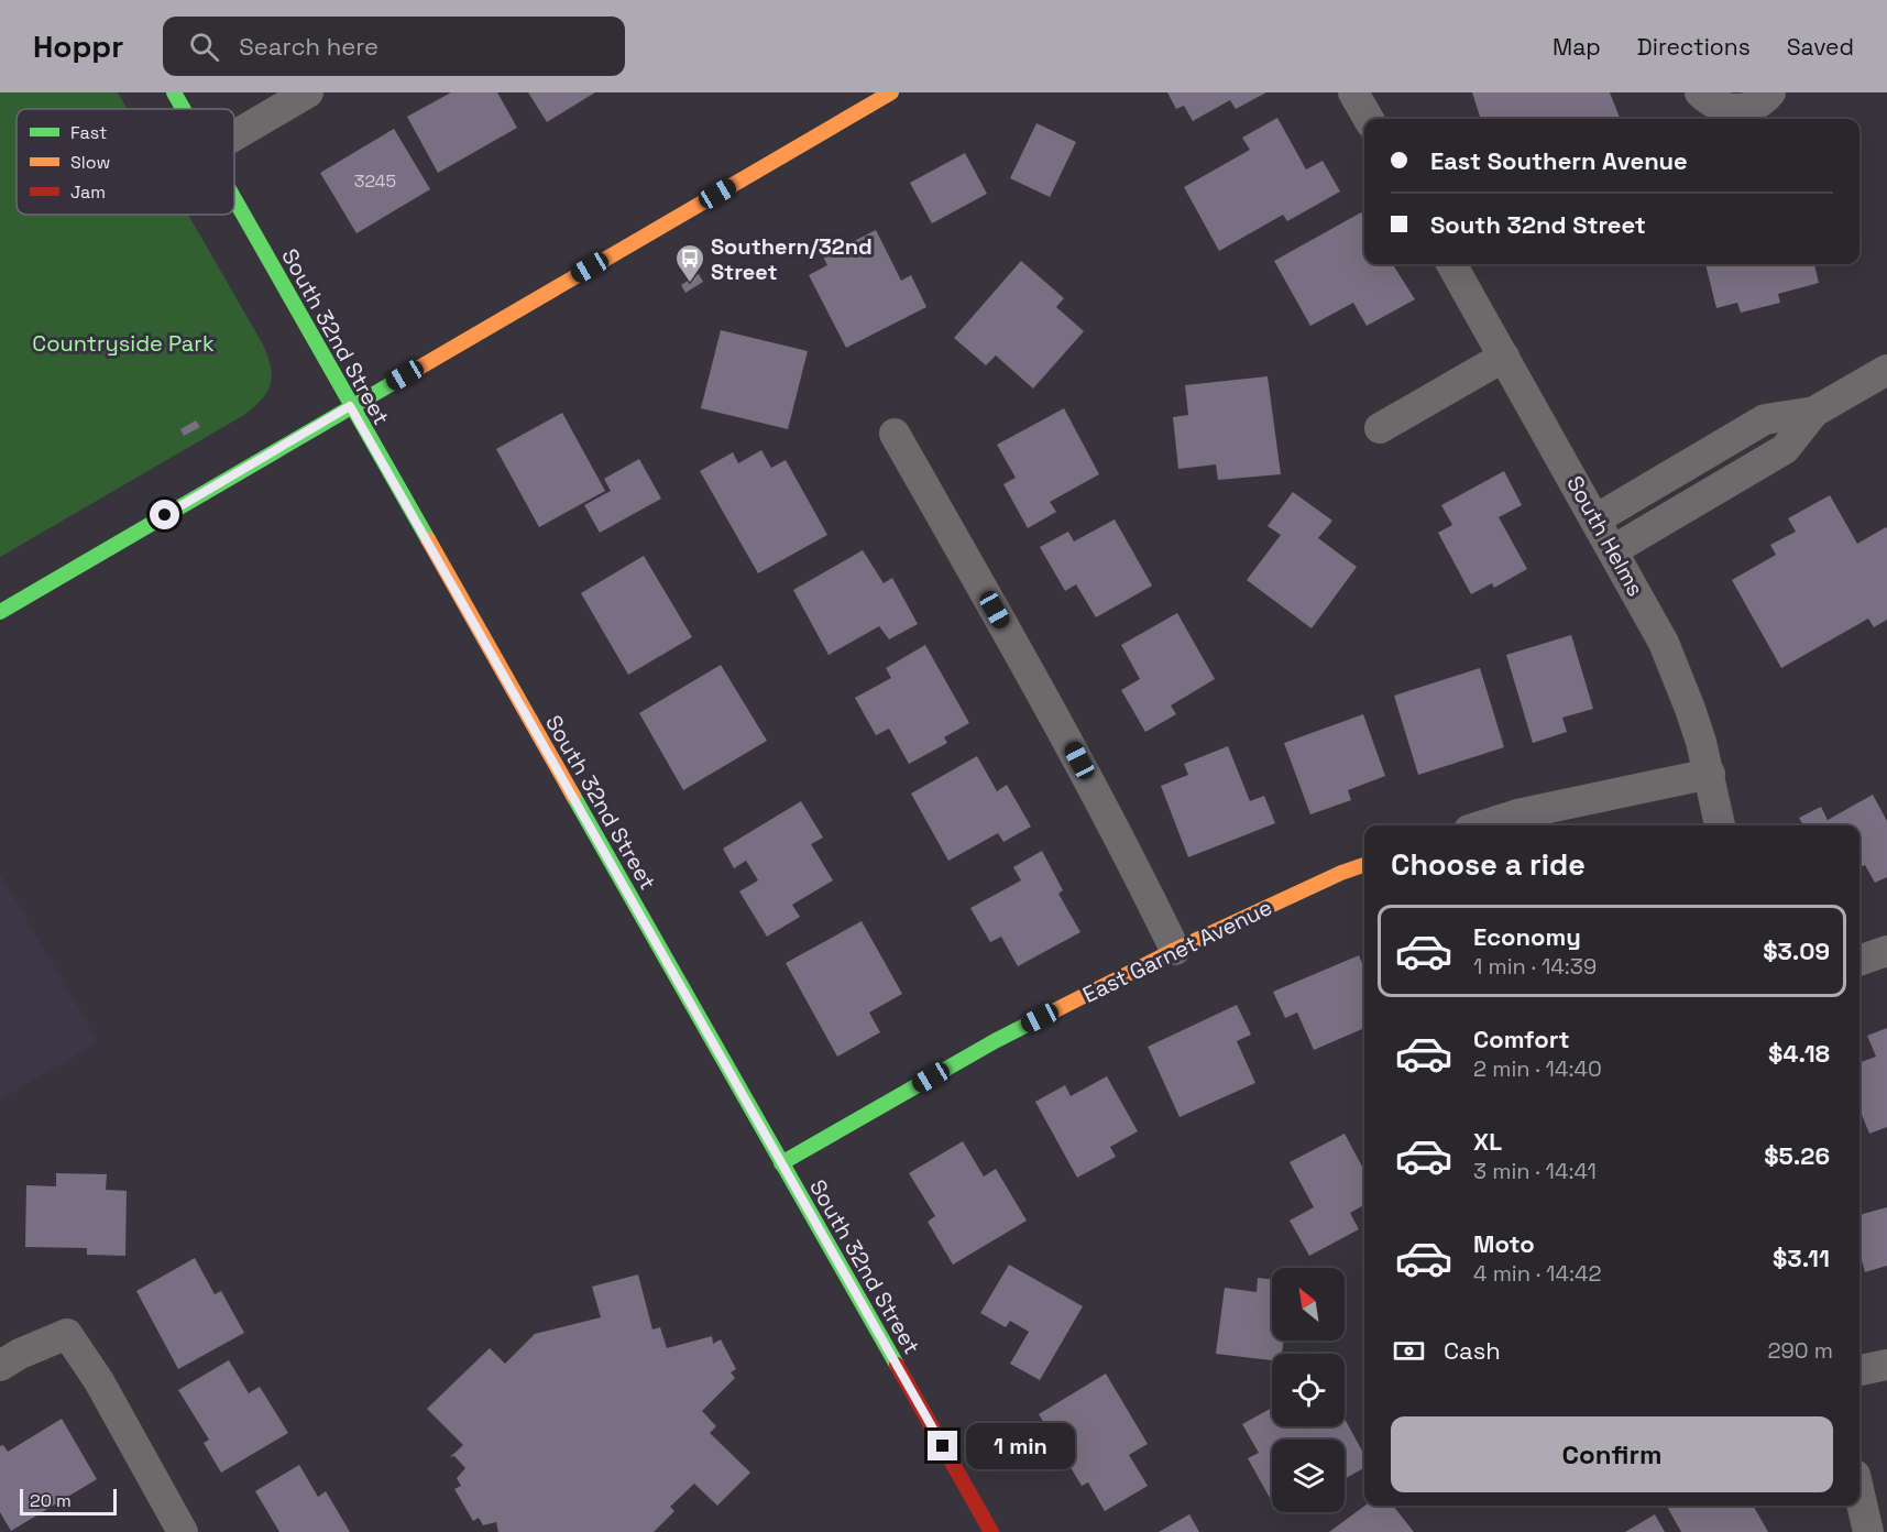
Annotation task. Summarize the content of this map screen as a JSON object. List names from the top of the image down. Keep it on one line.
{"streets":{"street":["South 32nd Street","South Helms","East Garnet Avenue"]},"crossings":[["South 32nd Street","East Garnet Avenue"]],"parks":["Countryside Park"],"places":{"bus stop":["Southern/32nd Street"]},"house_numbers":["3245"],"legend":["Fast","Slow","Jam"],"scale_bar":"20 m","north":"top left","page":{"header":"Hoppr","search":"Search here","nav":["Map","Directions","Saved"],"banner":["East Southern Avenue","South 32nd Street"],"heading":"Choose a ride","list":[{"name":"Economy","note":"1 min · 14:39","value":"$3.09"},{"name":"Comfort","note":"2 min · 14:40","value":"$4.18"},{"name":"XL","note":"3 min · 14:41","value":"$5.26"},{"name":"Moto","note":"4 min · 14:42","value":"$3.11"}],"pay":["Cash","290 m"],"buttons":"Confirm","bubble":"1 min","scale":"20 m"}}
